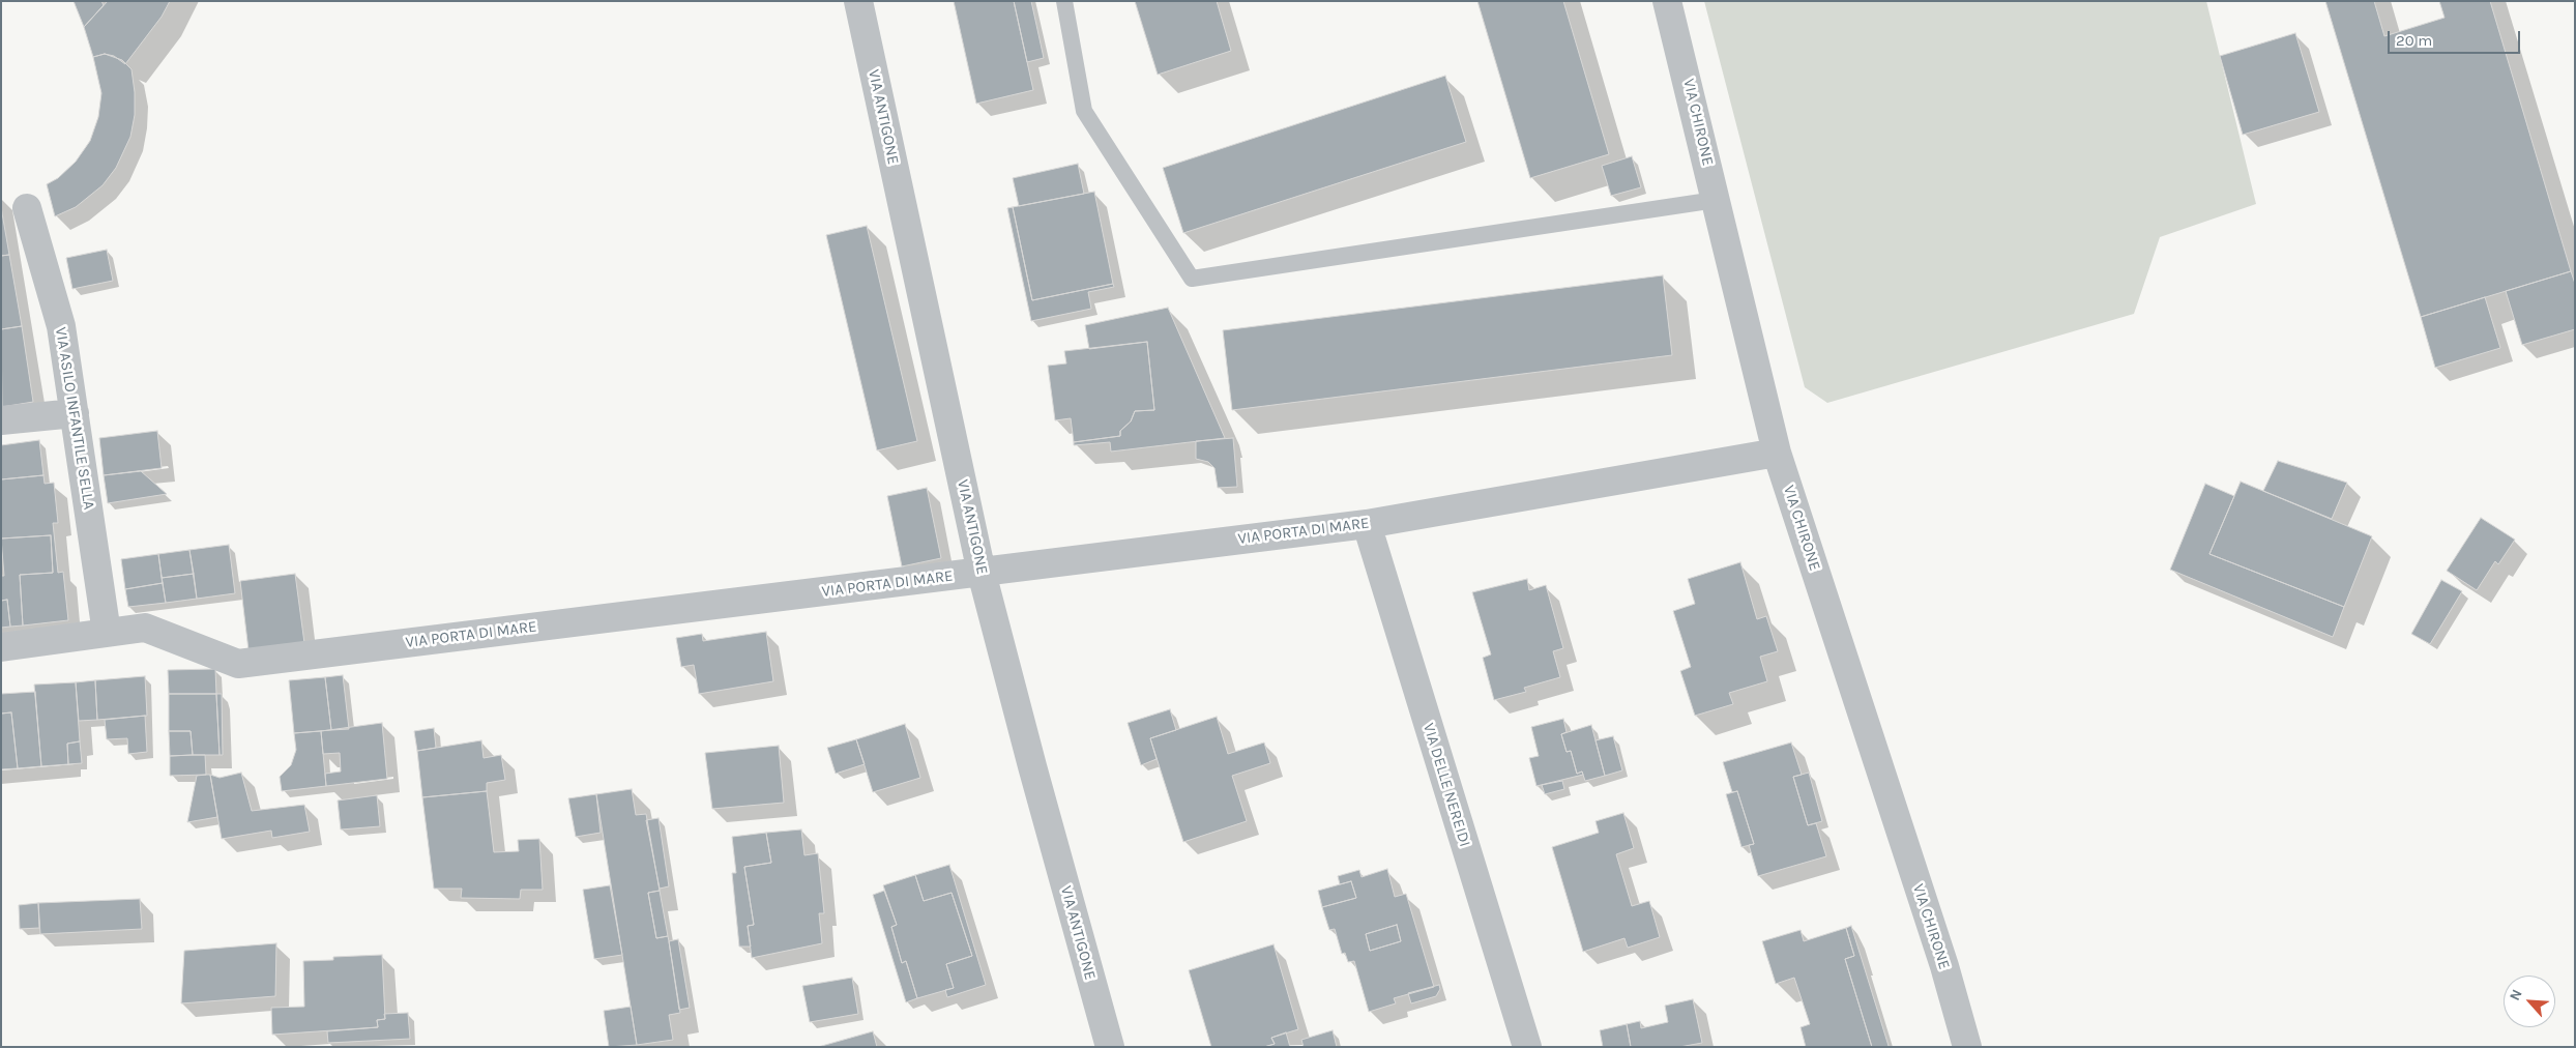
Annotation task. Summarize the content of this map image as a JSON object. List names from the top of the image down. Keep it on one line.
{"streets":{"street":["VIA ANTIGONE","VIA CHIRONE","VIA ASILO INFANTILE SELLA","VIA PORTA DI MARE","VIA DELLE NEREIDI"]},"crossings":[["VIA ANTIGONE","VIA PORTA DI MARE"],["VIA CHIRONE","VIA PORTA DI MARE"],["VIA ASILO INFANTILE SELLA","VIA PORTA DI MARE"],["VIA PORTA DI MARE","VIA DELLE NEREIDI"]],"scale_bar":"20 m","north":"top left"}
